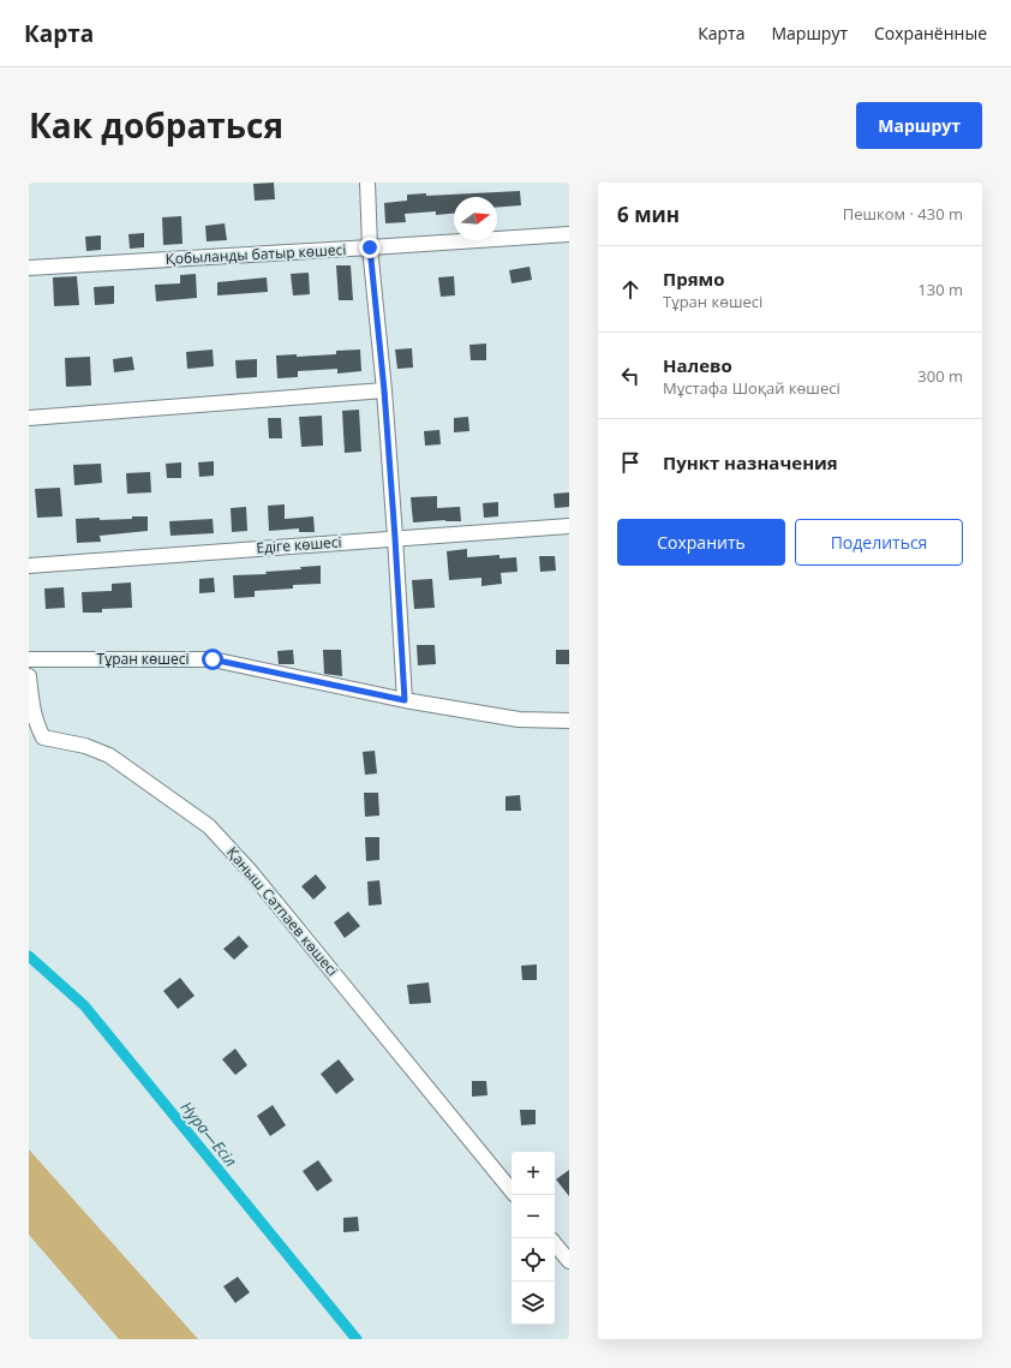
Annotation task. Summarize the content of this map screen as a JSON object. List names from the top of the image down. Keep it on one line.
{"streets":{"street":["Қобыланды батыр көшесі","Едіге көшесі","Тұран көшесі","Қаныш Сәтпаев көшесі"]},"water":["Нура—Есіл"],"north":"right","page":{"header":"Карта","nav":["Карта","Маршрут","Сохранённые"],"title":"Как добраться","buttons":["Маршрут",["Сохранить","Поделиться"]],"heading":["6 мин","Пешком · 430 m"],"list":[["Прямо","Тұран көшесі","130 m"],["Налево","Мұстафа Шоқай көшесі","300 m"],"Пункт назначения"],"map_buttons":["+","−"]}}
